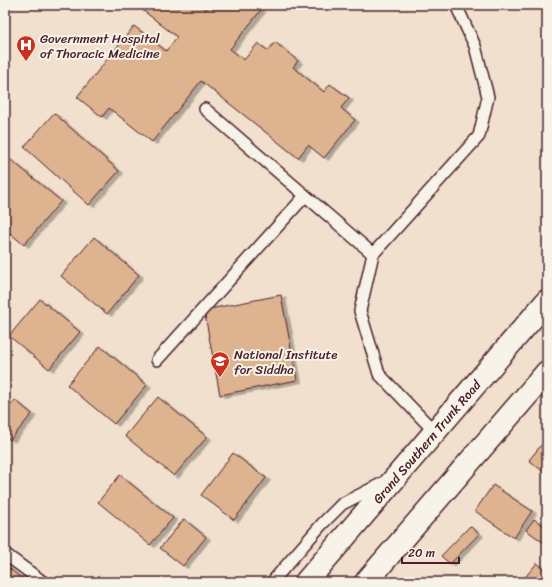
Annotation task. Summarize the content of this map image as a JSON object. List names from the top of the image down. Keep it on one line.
{"streets":{"main road":["Grand Southern Trunk Road"]},"places":{"hospital":["Government Hospital of Thoracic Medicine"],"school or university":["National Institute for Siddha"]},"scale_bar":"20 m"}
